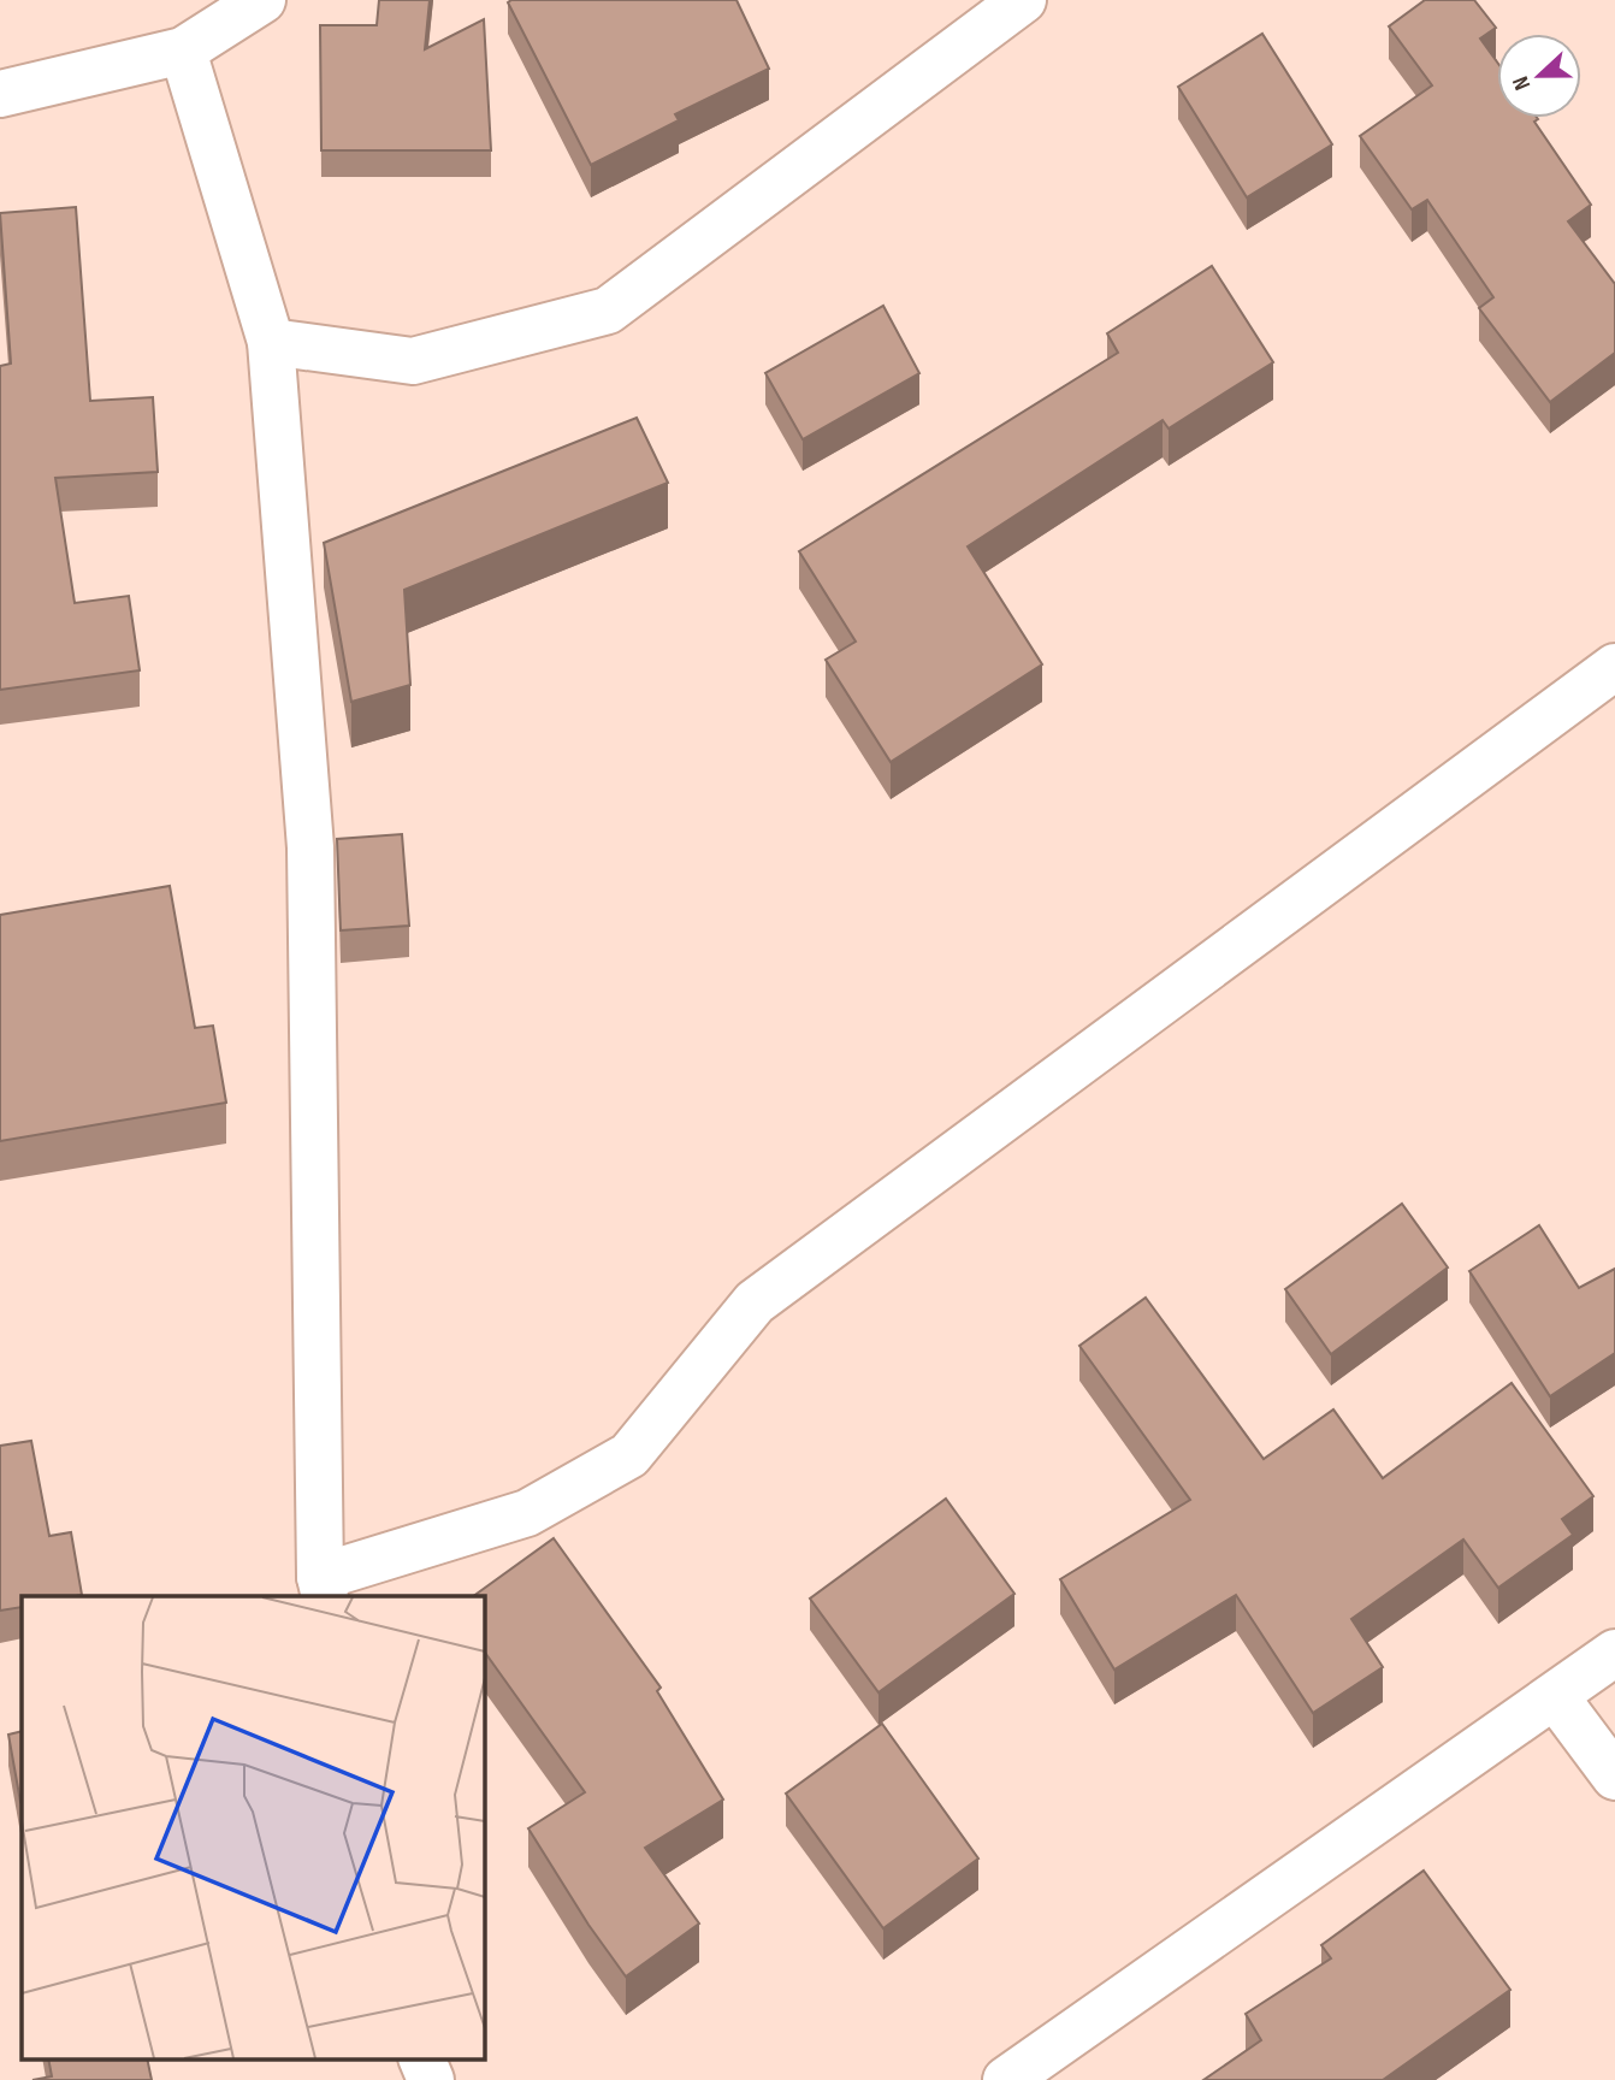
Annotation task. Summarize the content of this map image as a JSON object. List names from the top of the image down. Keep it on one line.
{"north":"left"}
